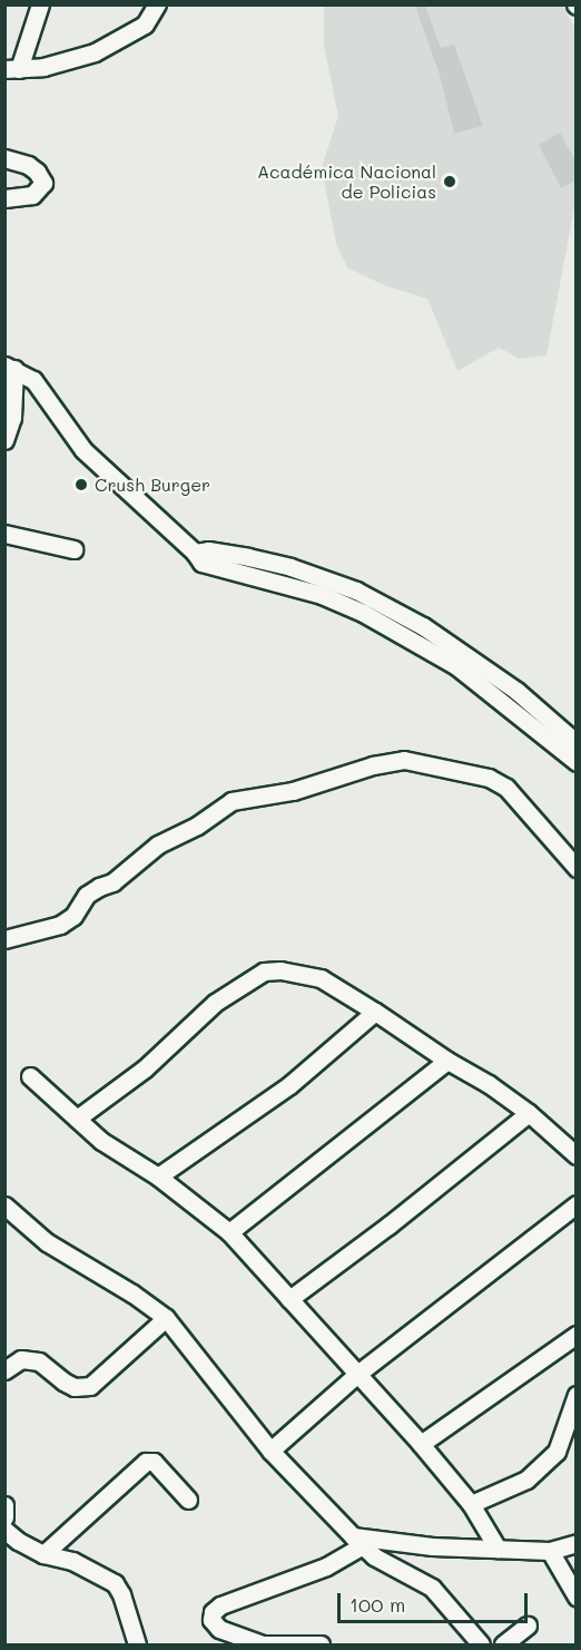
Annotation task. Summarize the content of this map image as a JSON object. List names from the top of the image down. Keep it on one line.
{"places":["Académica Nacional de Policias","Crush Burger"],"scale_bar":"100 m"}
